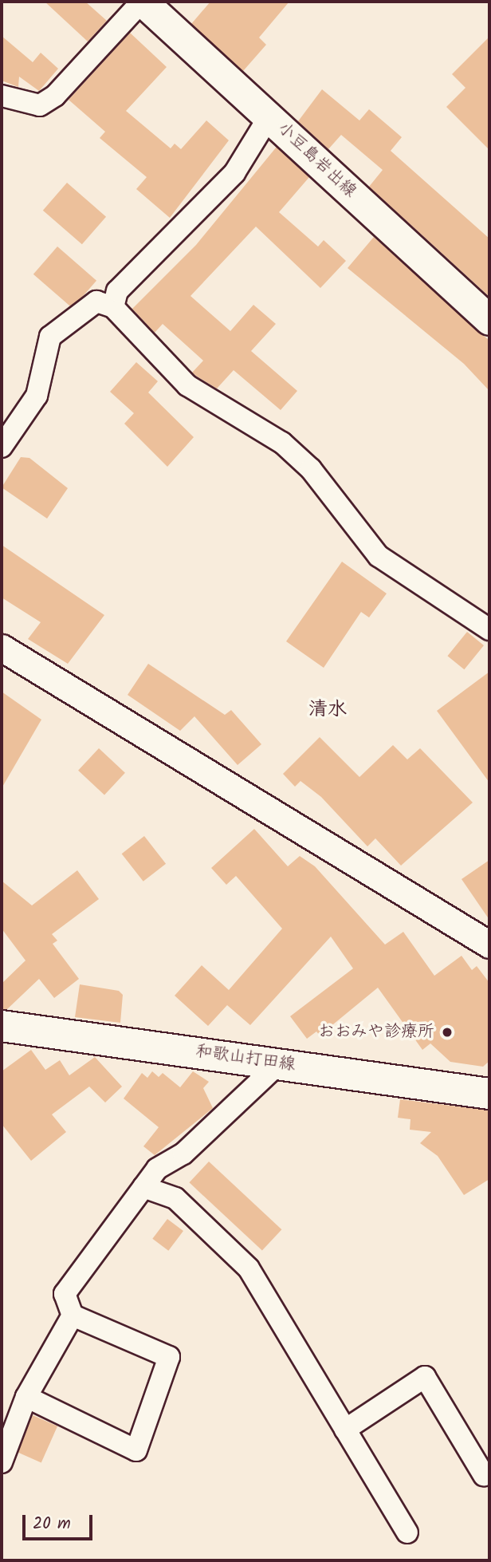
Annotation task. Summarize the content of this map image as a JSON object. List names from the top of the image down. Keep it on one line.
{"streets":{"main road":["小豆島岩出線","和歌山打田線"]},"districts":["清水"],"places":["おおみや診療所"],"scale_bar":"20 m"}
